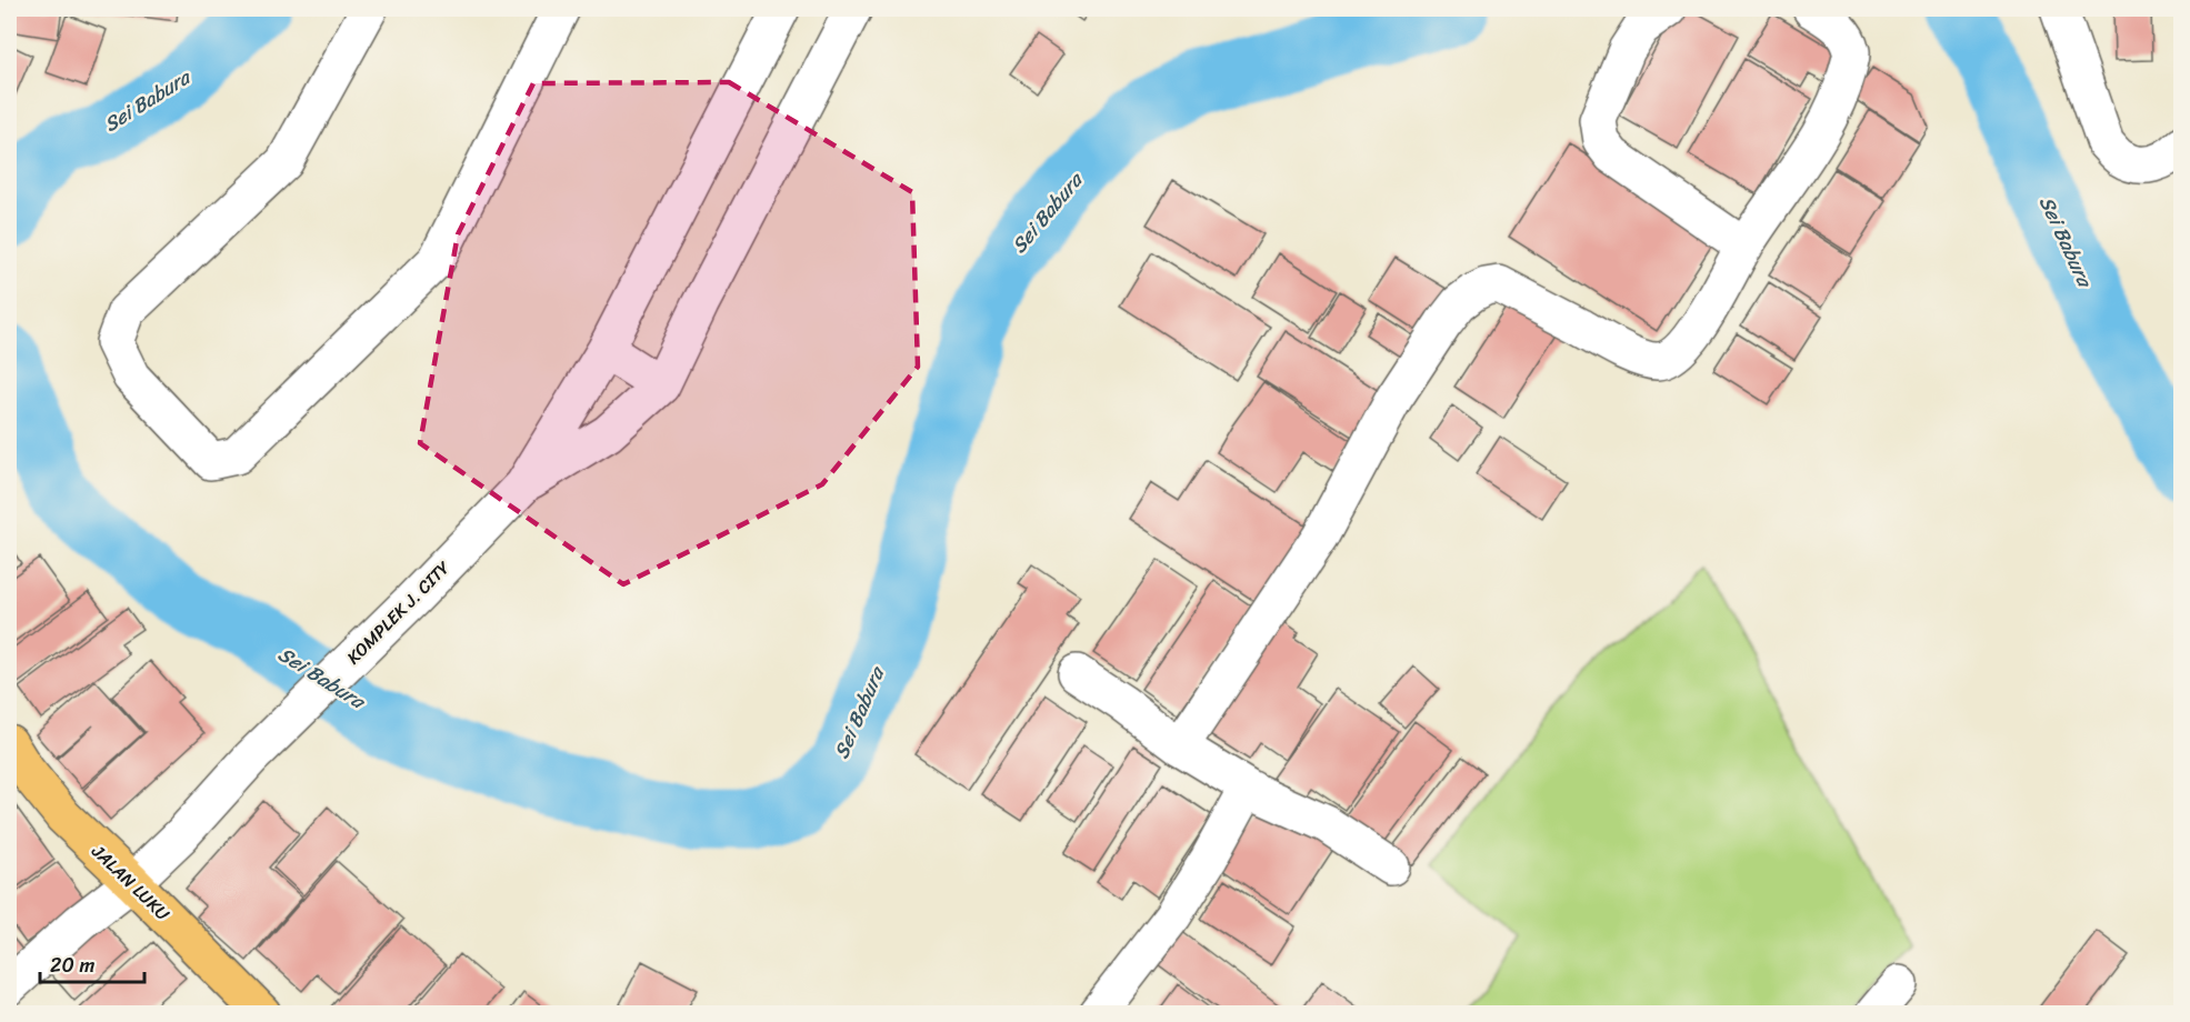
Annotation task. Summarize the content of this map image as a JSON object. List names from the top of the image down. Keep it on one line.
{"streets":{"main road":["JALAN LUKU"],"street":["KOMPLEK J. CITY"]},"crossings":[["KOMPLEK J. CITY","JALAN LUKU"]],"water":["Sei Babura"],"scale_bar":"20 m"}
